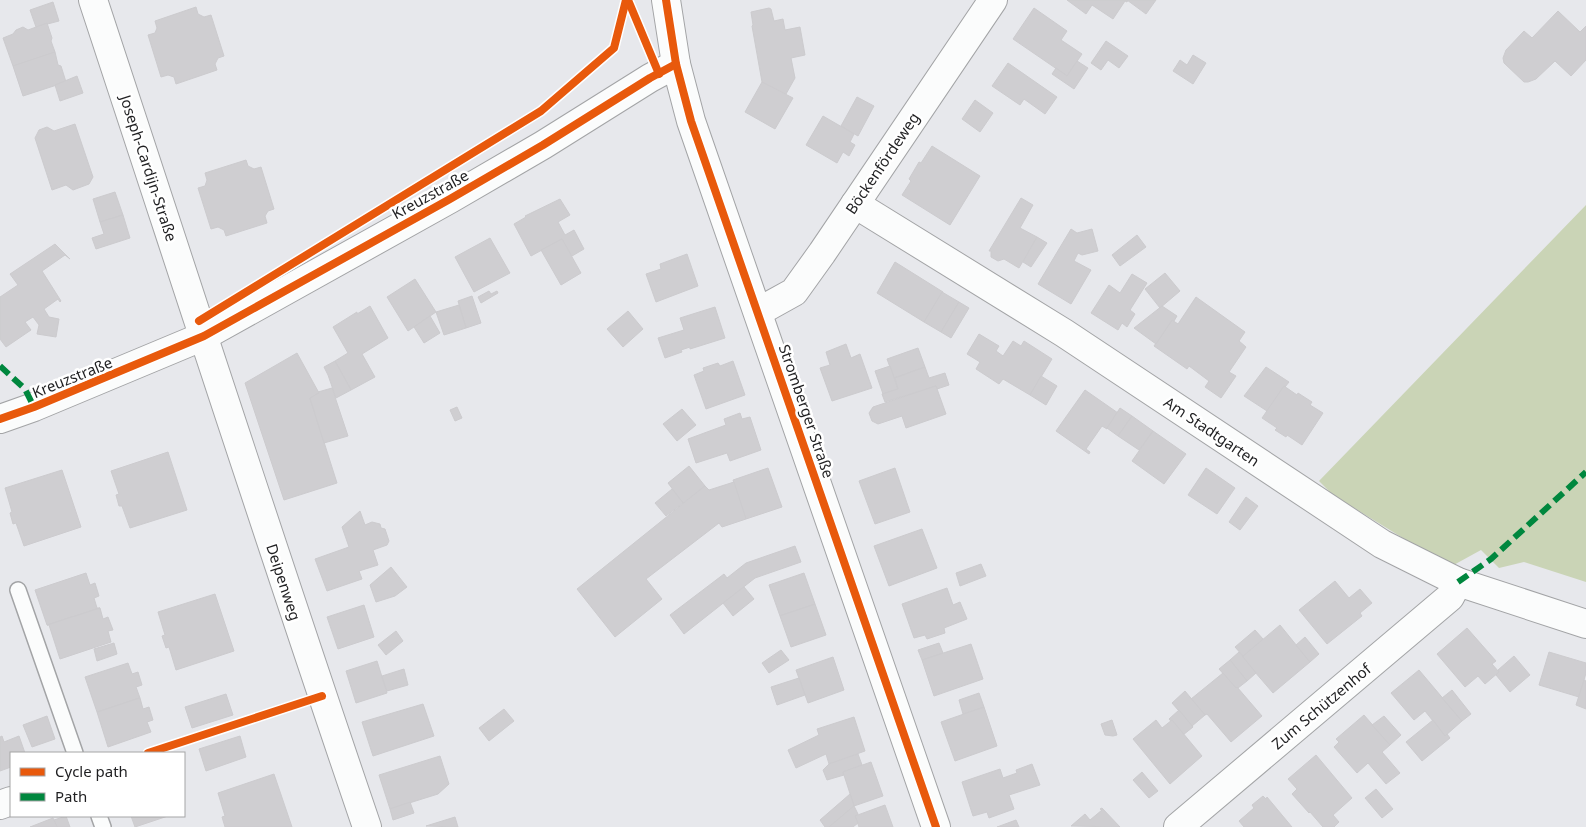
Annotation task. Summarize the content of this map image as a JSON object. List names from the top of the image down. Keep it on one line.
{"streets":{"street":["Böckenfördeweg","Joseph-Cardijn-Straße","Kreuzstraße","Stromberger Straße","Am Stadtgarten","Deipenweg","Zum Schützenhof"]},"crossings":[["Böckenfördeweg","Stromberger Straße"],["Böckenfördeweg","Am Stadtgarten"],["Joseph-Cardijn-Straße","Kreuzstraße"],["Joseph-Cardijn-Straße","Deipenweg"],["Kreuzstraße","Stromberger Straße"],["Kreuzstraße","Deipenweg"],["Am Stadtgarten","Zum Schützenhof"]],"legend":["Cycle path","Path"]}
